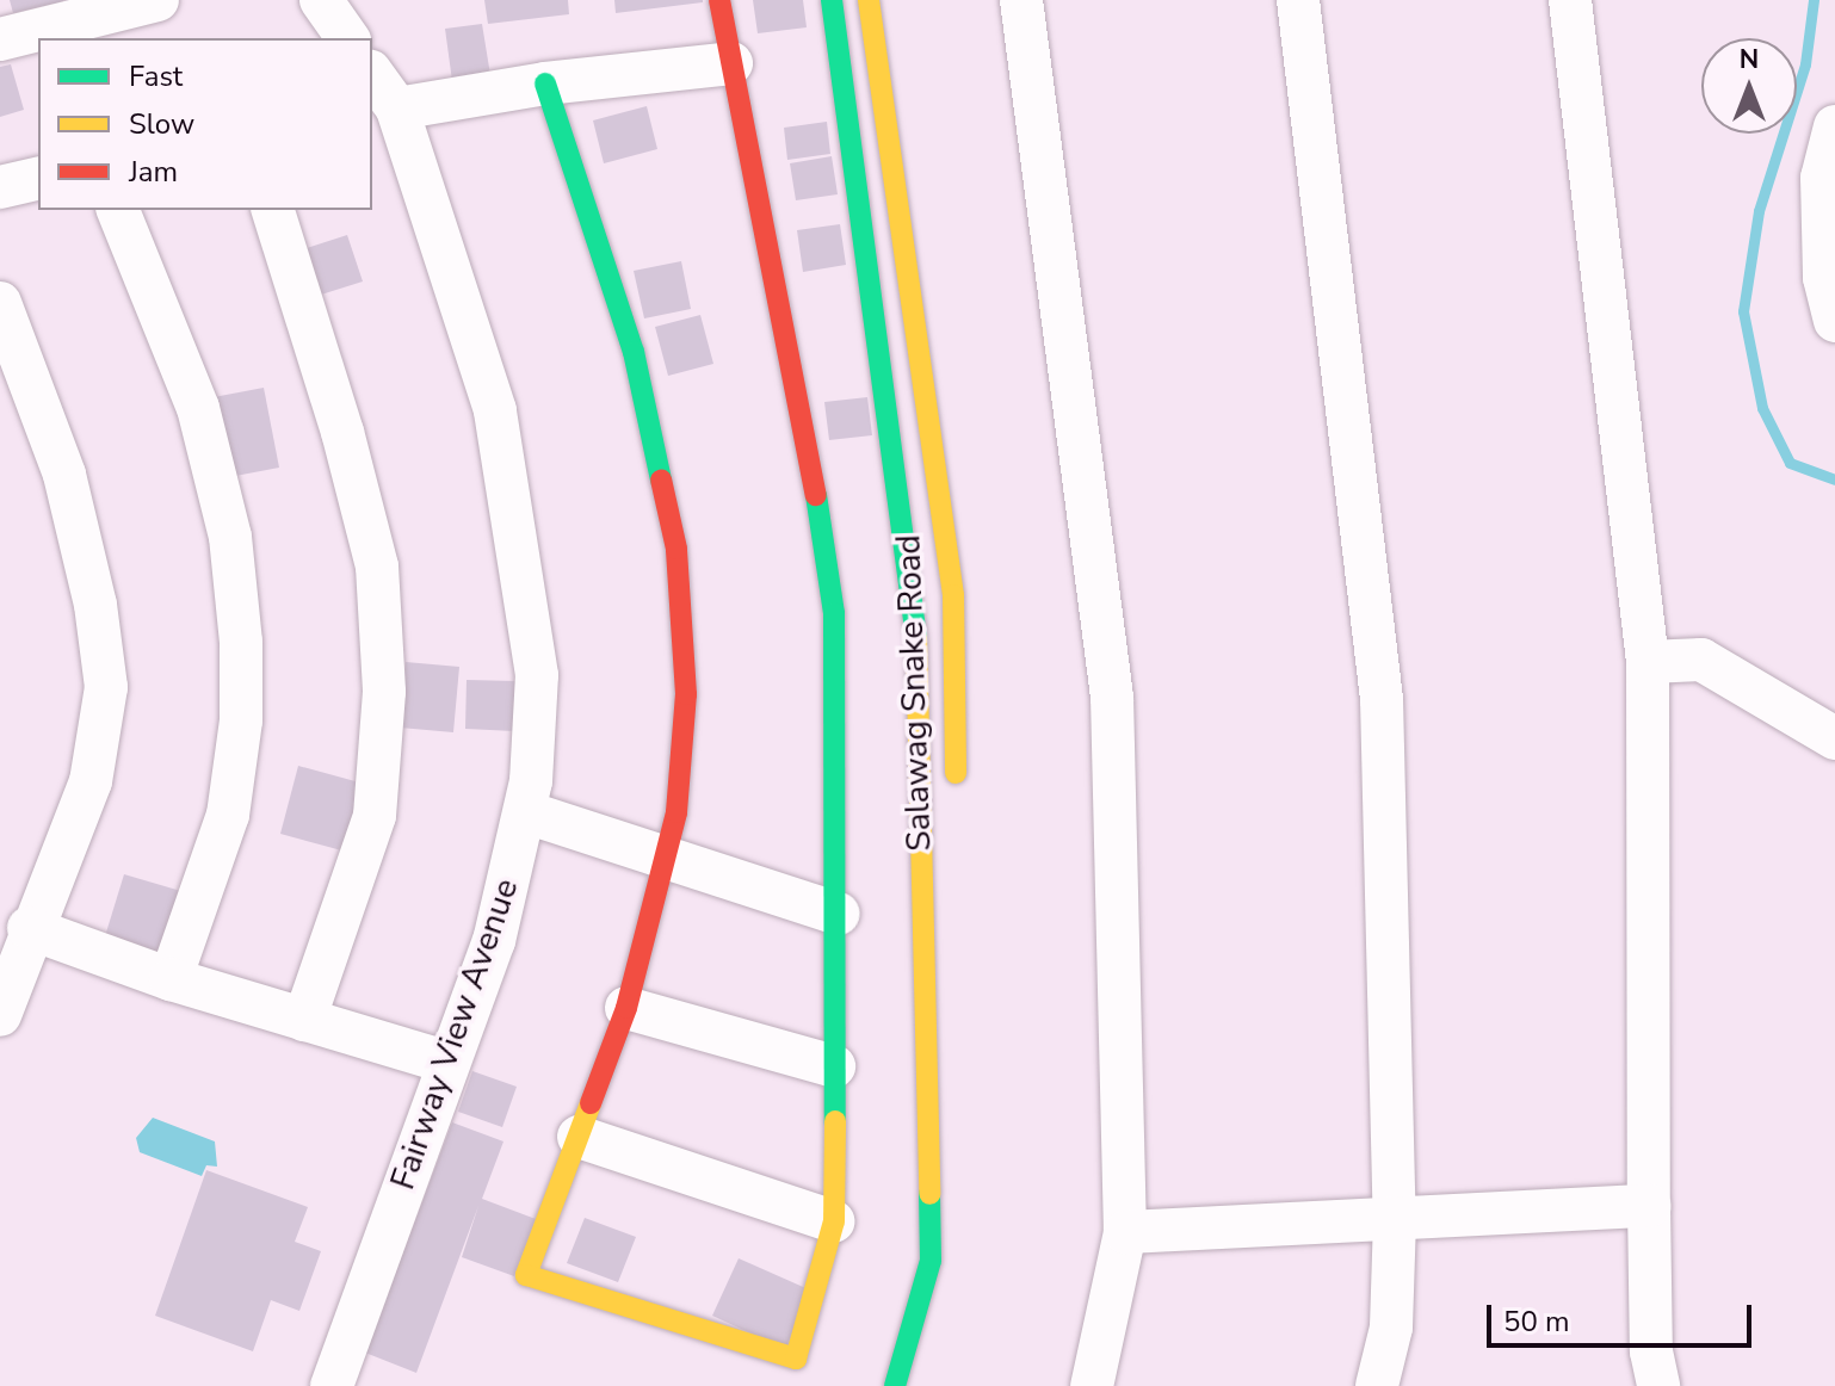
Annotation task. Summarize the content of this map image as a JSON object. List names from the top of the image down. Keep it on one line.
{"streets":{"street":["Salawag Snake Road","Fairway View Avenue"]},"legend":["Fast","Slow","Jam"],"scale_bar":"50 m","north":"top"}
